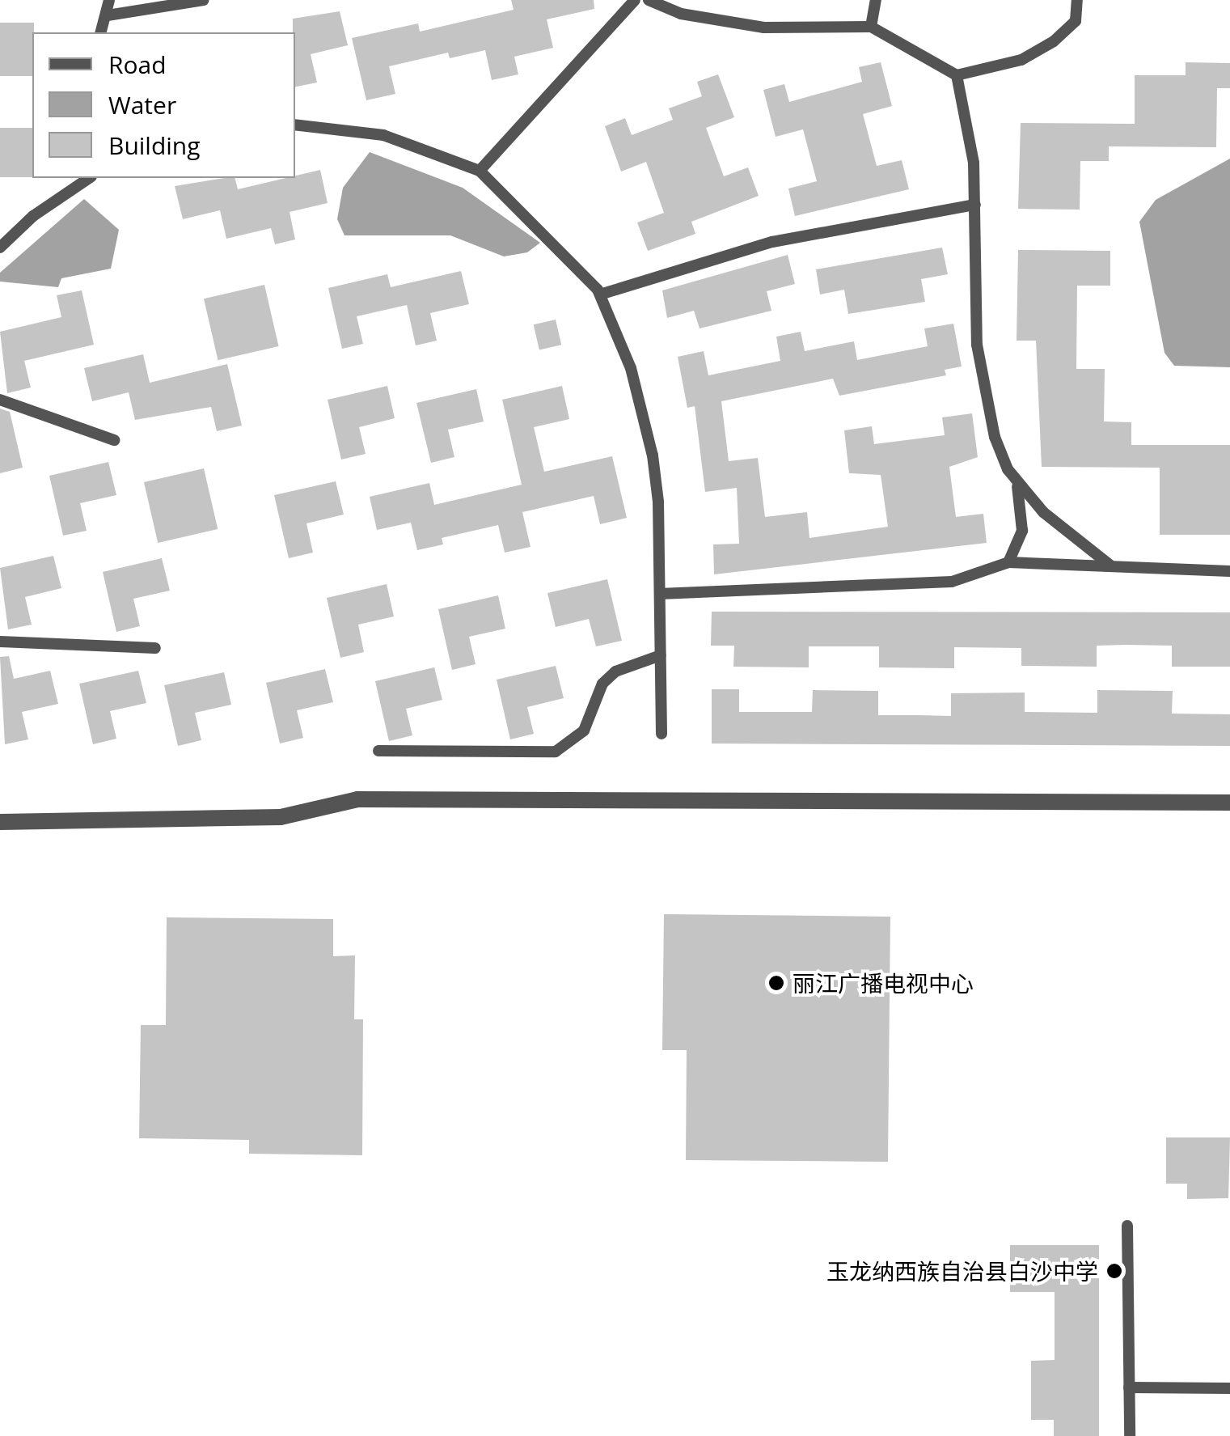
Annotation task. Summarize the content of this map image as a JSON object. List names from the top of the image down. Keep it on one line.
{"places":["丽江广播电视中心","玉龙纳西族自治县白沙中学"],"legend":["Road","Water","Building"]}
